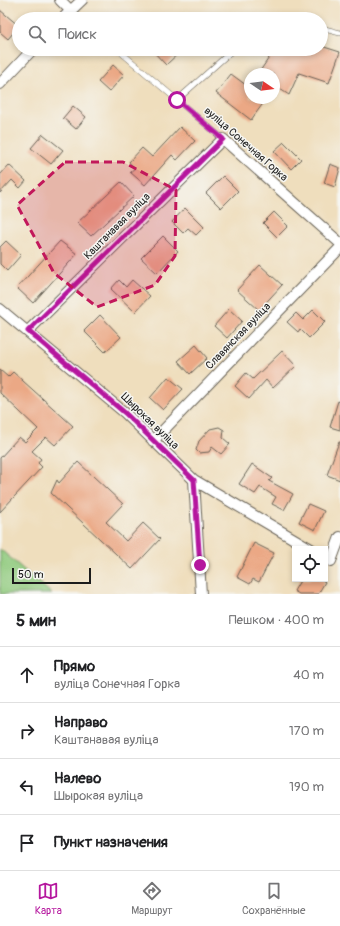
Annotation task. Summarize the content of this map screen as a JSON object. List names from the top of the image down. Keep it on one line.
{"streets":{"street":["вуліца Сонечная Горка","Каштанавая вуліца","Славянская вуліца","Шырокая вуліца"]},"crossings":[["вуліца Сонечная Горка","Каштанавая вуліца"],["Каштанавая вуліца","Шырокая вуліца"],["Славянская вуліца","Шырокая вуліца"]],"scale_bar":"50 m","north":"right","page":{"search":"Поиск","scale":"50 m","heading":["5 мин","Пешком · 400 m"],"list":[["Прямо","вуліца Сонечная Горка","40 m"],["Направо","Каштанавая вуліца","170 m"],["Налево","Шырокая вуліца","190 m"],"Пункт назначения"],"nav":["Карта","Маршрут","Сохранённые"]}}
